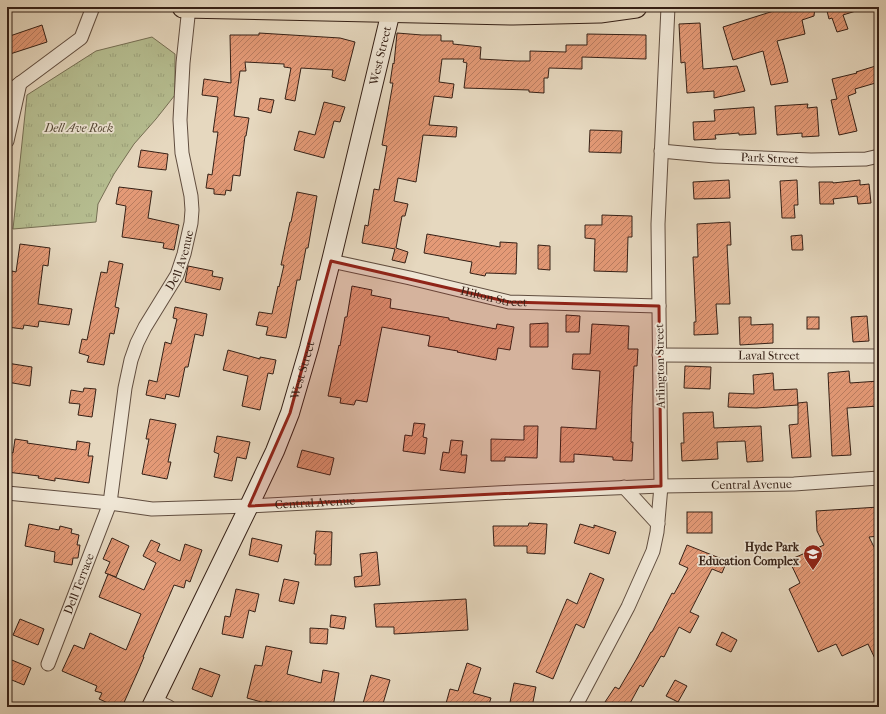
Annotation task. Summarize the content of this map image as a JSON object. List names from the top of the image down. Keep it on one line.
{"streets":{"main road":["West Street"],"street":["Park Street","Dell Avenue","Hilton Street","Laval Street","Arlington Street","Central Avenue","Dell Terrace"]},"crossings":[["West Street","Hilton Street"],["West Street","Central Avenue"],["Park Street","Arlington Street"],["Dell Avenue","Central Avenue"],["Dell Avenue","Dell Terrace"],["Hilton Street","Arlington Street"],["Laval Street","Arlington Street"],["Arlington Street","Central Avenue"],["Central Avenue","Dell Terrace"]],"parks":["Dell Ave Rock"],"places":{"school or university":["Hyde Park Education Complex"]}}
